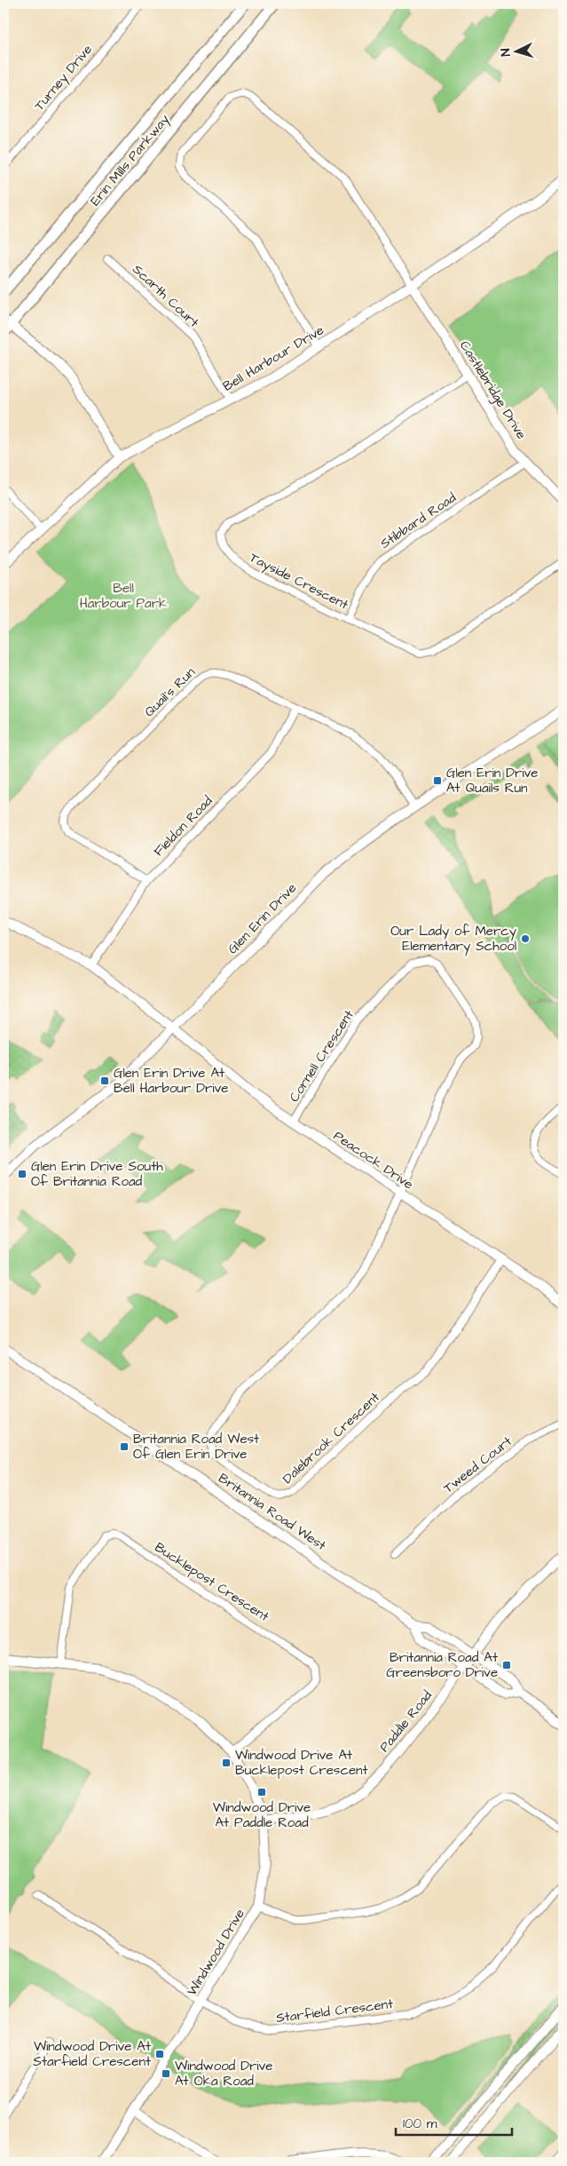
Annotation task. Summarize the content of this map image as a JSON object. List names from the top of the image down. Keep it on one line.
{"streets":{"main road":["Erin Mills Parkway"],"street":["Turney Drive","Scarth Court","Bell Harbour Drive","Castlebridge Drive","Stibbard Road","Tayside Crescent","Quail's Run","Fieldon Road","Glen Erin Drive","Cornell Crescent","Peacock Drive","Dalebrook Crescent","Tweed Court","Britannia Road West","Bucklepost Crescent","Paddle Road","Windwood Drive","Starfield Crescent"]},"crossings":[["Scarth Court","Bell Harbour Drive"],["Bell Harbour Drive","Castlebridge Drive"],["Castlebridge Drive","Stibbard Road"],["Castlebridge Drive","Tayside Crescent"],["Stibbard Road","Tayside Crescent"],["Quail's Run","Fieldon Road"],["Quail's Run","Glen Erin Drive"],["Glen Erin Drive","Peacock Drive"],["Cornell Crescent","Peacock Drive"],["Cornell Crescent","Dalebrook Crescent"],["Peacock Drive","Dalebrook Crescent"],["Britannia Road West","Paddle Road"],["Bucklepost Crescent","Windwood Drive"],["Paddle Road","Windwood Drive"],["Windwood Drive","Starfield Crescent"]],"parks":["Bell Harbour Park"],"places":{"transit":["Glen Erin Drive At Quails Run","Glen Erin Drive At Bell Harbour Drive","Glen Erin Drive South Of Britannia Road","Britannia Road West Of Glen Erin Drive","Britannia Road At Greensboro Drive","Windwood Drive At Bucklepost Crescent","Windwood Drive At Paddle Road","Windwood Drive At Starfield Crescent","Windwood Drive At Oka Road"],"other":["Our Lady of Mercy Elementary School"]},"scale_bar":"100 m","north":"left"}
